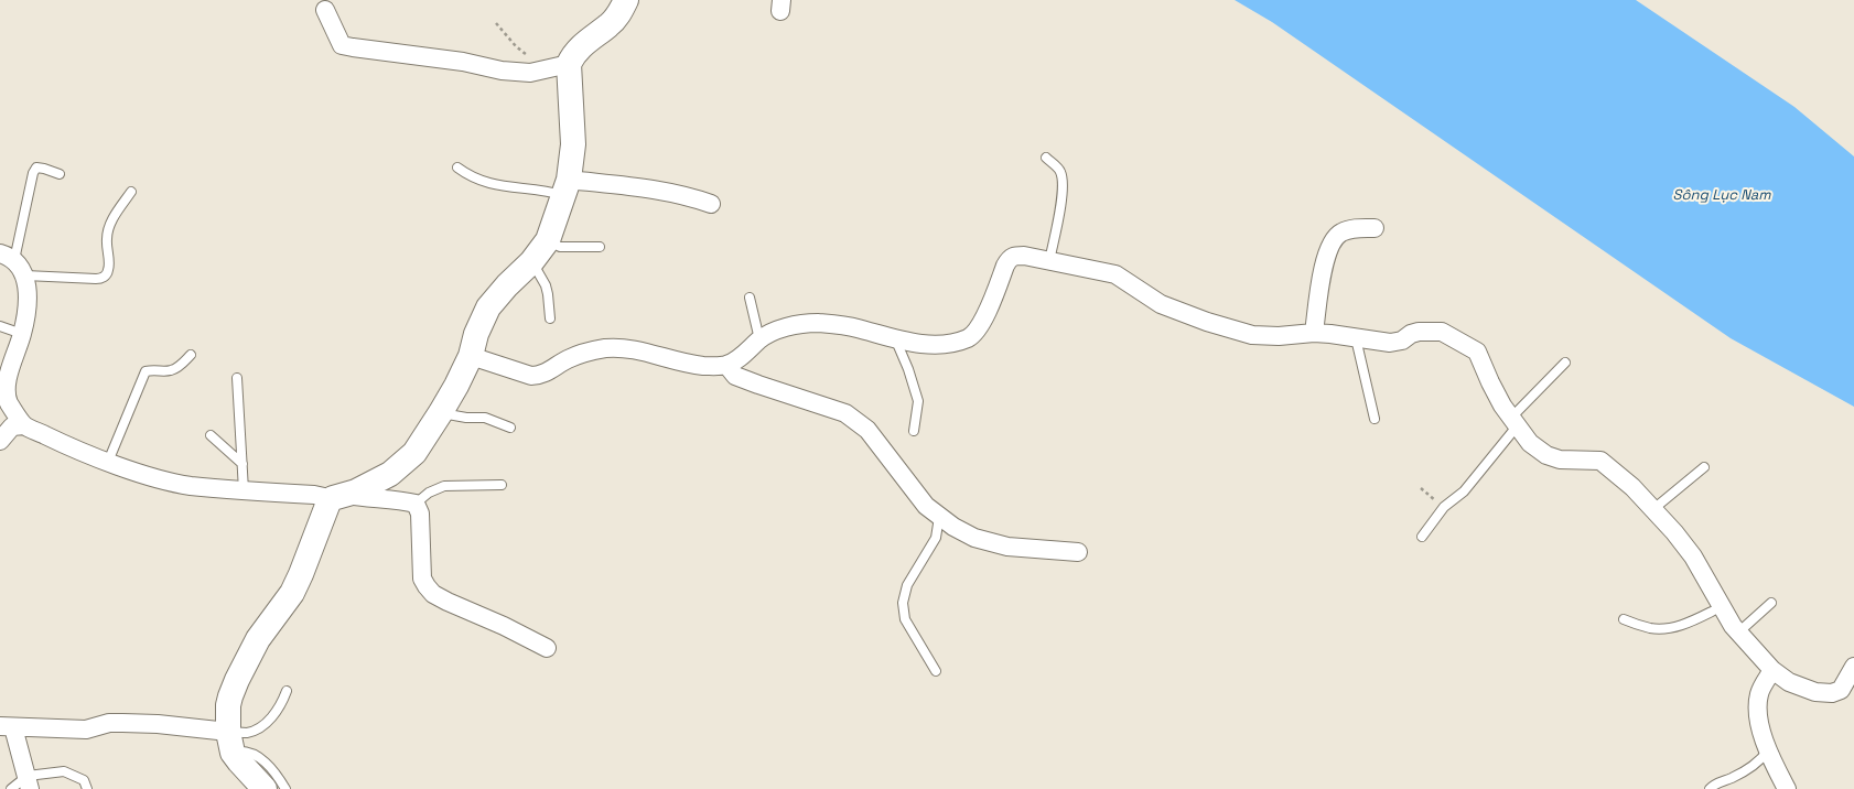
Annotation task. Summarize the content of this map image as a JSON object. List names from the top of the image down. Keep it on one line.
{"water":["Sông Lục Nam"]}
